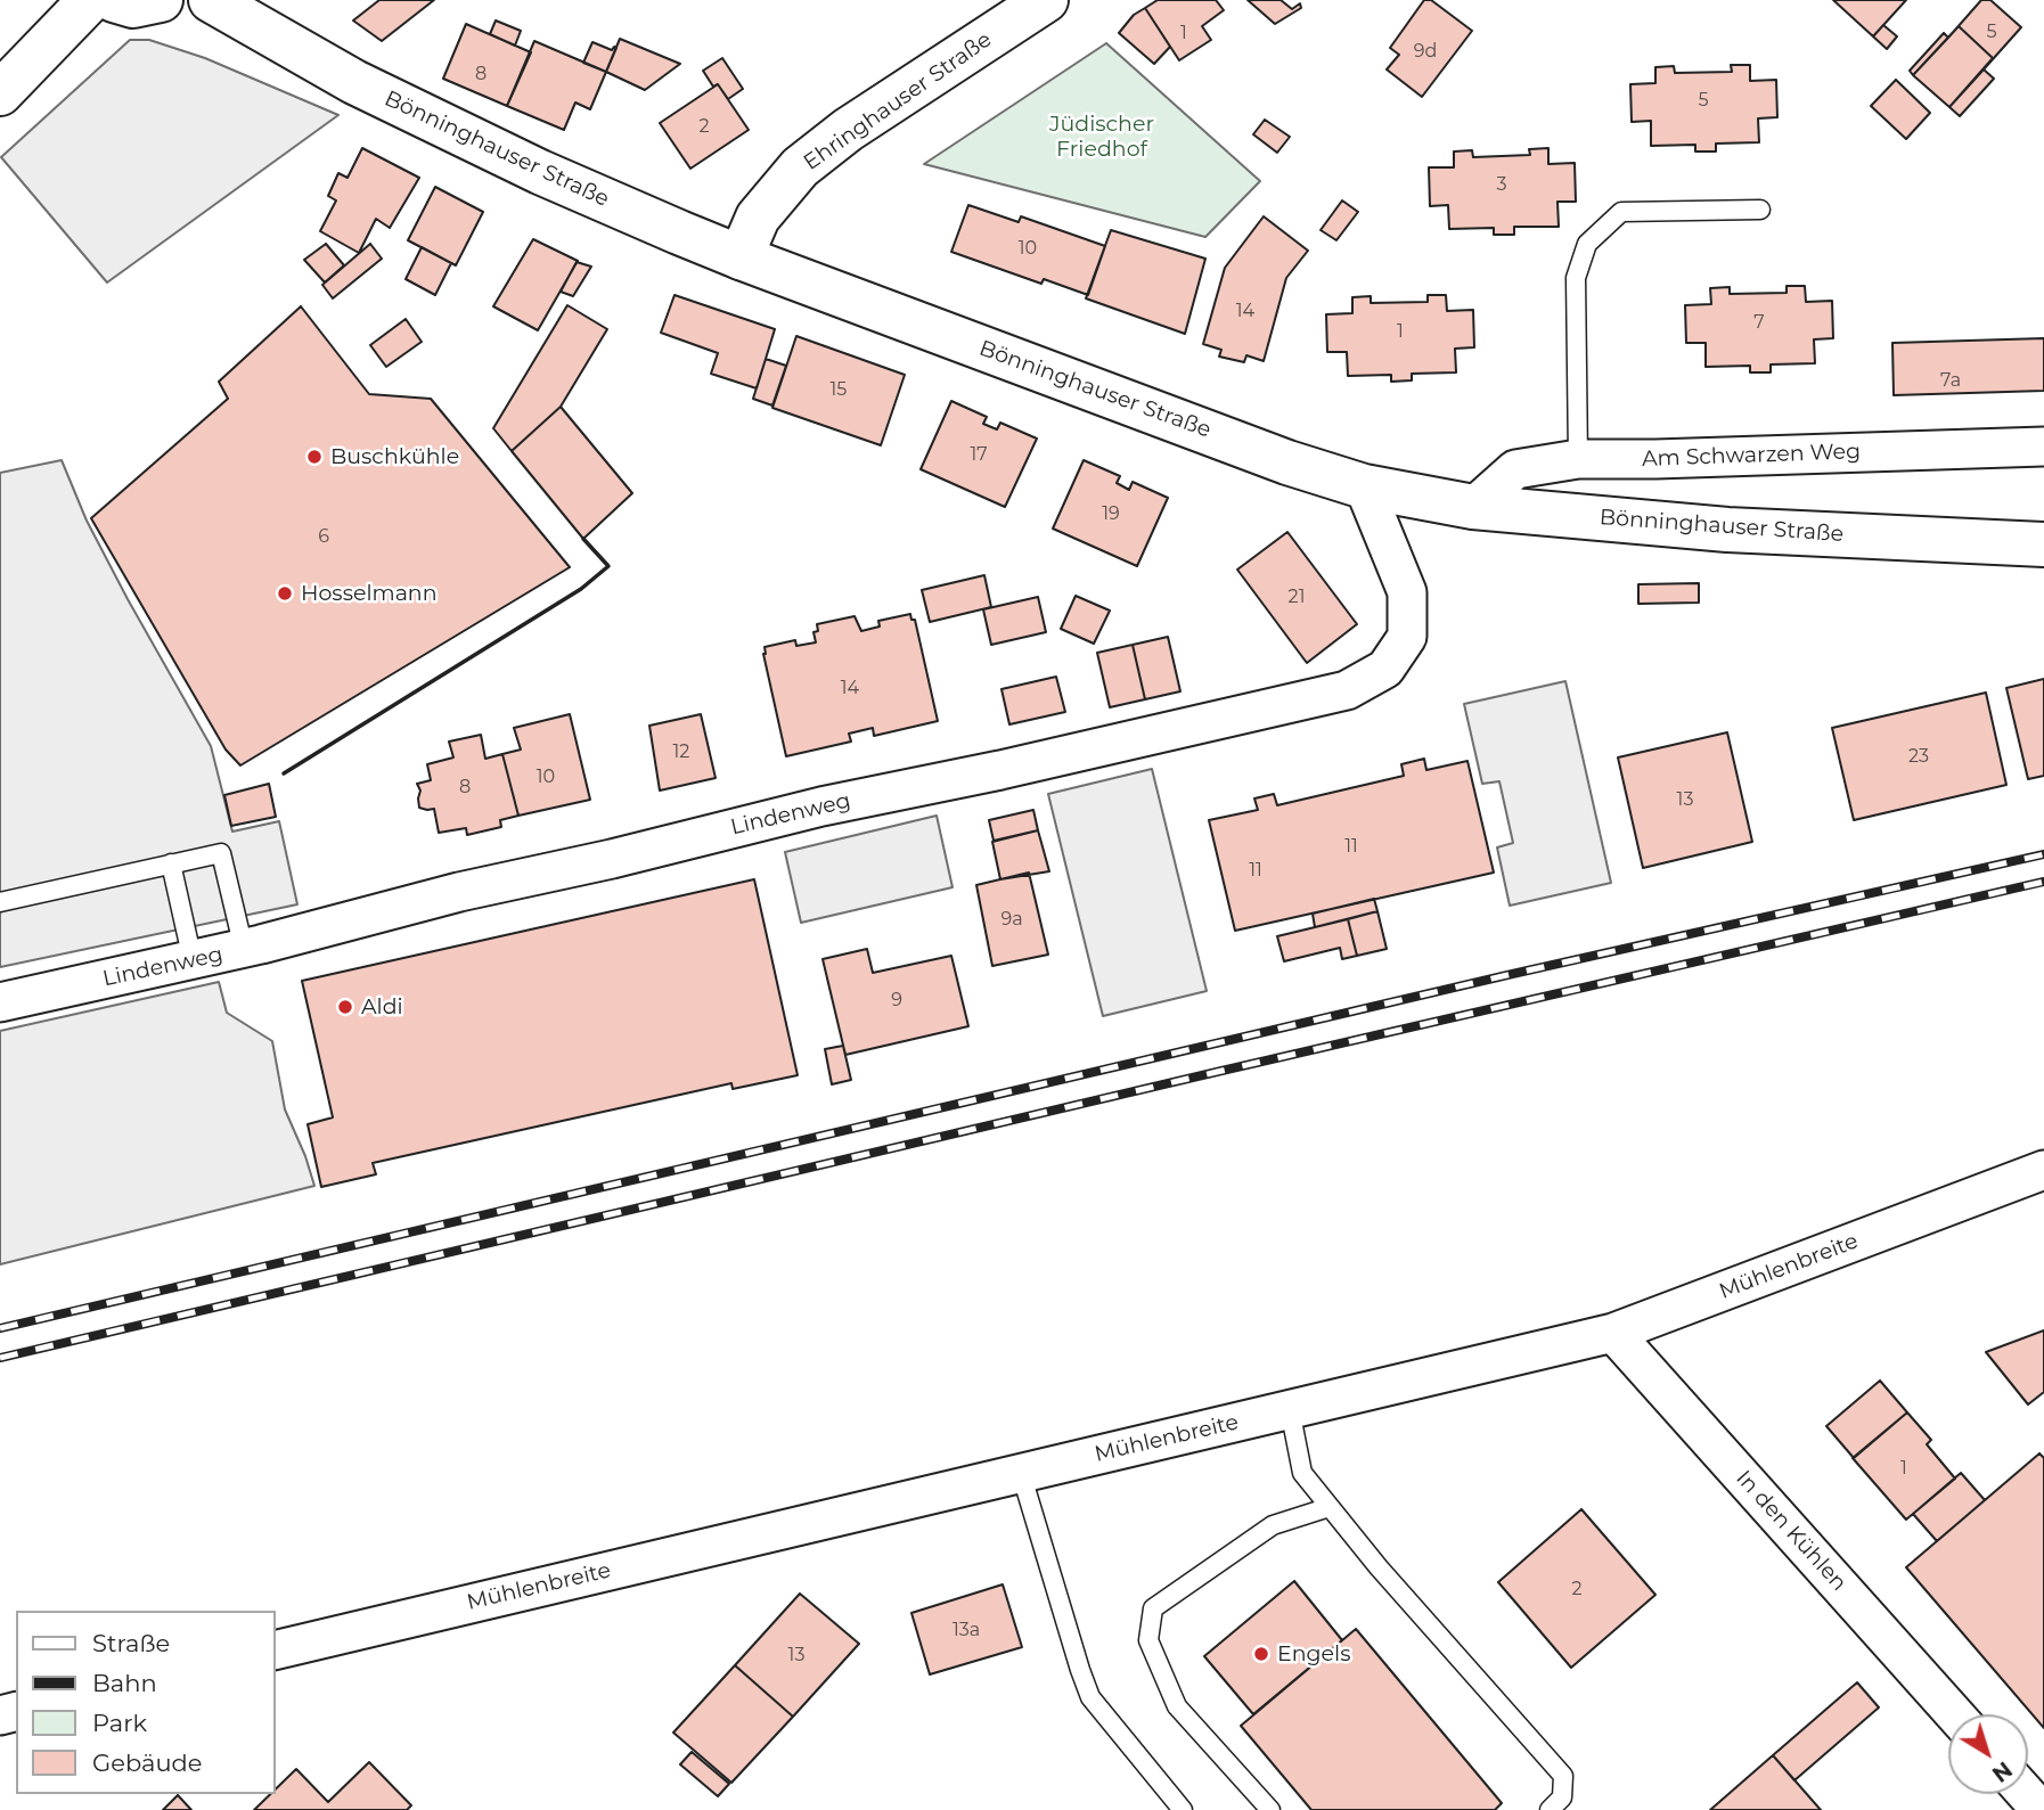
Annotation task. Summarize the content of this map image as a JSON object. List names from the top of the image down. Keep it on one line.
{"streets":{"main road":["Ehringhauser Straße","Bönninghauser Straße"],"street":["Am Schwarzen Weg","Lindenweg","Mühlenbreite","In den Kühlen"]},"crossings":[["Ehringhauser Straße","Bönninghauser Straße"],["Bönninghauser Straße","Am Schwarzen Weg"],["Bönninghauser Straße","Lindenweg"],["Mühlenbreite","In den Kühlen"]],"parks":["Jüdischer Friedhof"],"places":["Buschkühle","Hosselmann","Aldi","Engels"],"house_numbers":["5","1","9d","8","5","2","3","10","14","7","1","7a","15","17","19","6","21","14","12","23","10","8","13","11","11","9a","9","1","2","13a","13"],"legend":["Straße","Bahn","Park","Gebäude"],"north":"bottom right"}
